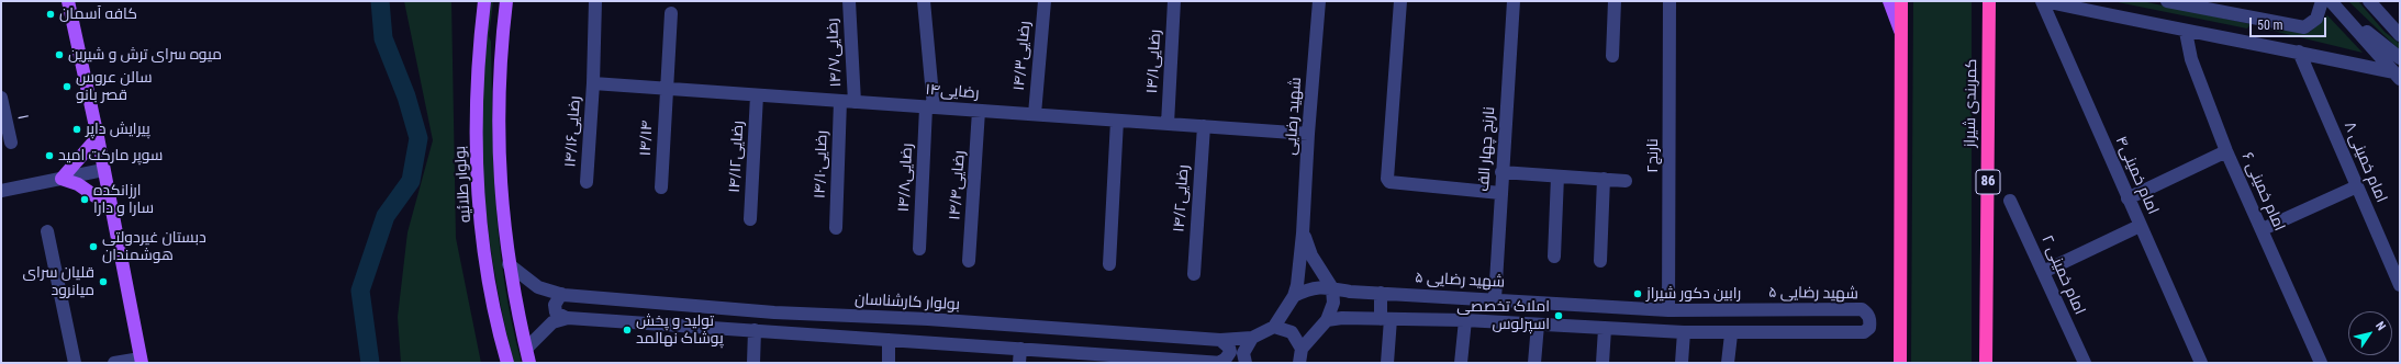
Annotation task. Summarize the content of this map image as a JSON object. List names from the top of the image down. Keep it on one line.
{"streets":{"highway":["کمربندی شیراز","86"],"main road":["بولوار طلائیه"],"street":["رضایی۱۴/۷","رضایی۱۴/۳","۱۴/۱رضایی","رضایی۱۴","شهید رضایی","۱","رضایی۱۴/۱۶","۱۴/۱۴","نارنج چهار الف","نارنج۲","رضایی۱۴/۱۲","امام خمینی ۸","رضایی۱۴/۱۰","امام خمینی۴","رضایی۱۴/۸","رضایی۱۴/۴","امام خمینی ۶","رضایی۱۴/۲","امام خمینی ۲","شهید رضایی ۵","بولوار کارشناسان"]},"crossings":[["رضایی۱۴/۷","رضایی۱۴"],["رضایی۱۴/۳","رضایی۱۴"],["۱۴/۱رضایی","رضایی۱۴"],["رضایی۱۴","شهید رضایی"],["رضایی۱۴","رضایی۱۴/۱۶"],["رضایی۱۴","۱۴/۱۴"],["رضایی۱۴","رضایی۱۴/۱۲"],["رضایی۱۴","رضایی۱۴/۱۰"],["رضایی۱۴","رضایی۱۴/۸"],["رضایی۱۴","رضایی۱۴/۴"],["رضایی۱۴","رضایی۱۴/۲"],["شهید رضایی","شهید رضایی ۵"],["نارنج چهار الف","شهید رضایی ۵"],["نارنج۲","شهید رضایی ۵"]],"places":["کافه آسمان","میوه سرای ترش و شیرین","سالن عروس قصر بانو","پیرایش داپر","سوپر مارکت امید","ارزانکده سارا و دارا","دبستان غیردولتی هوشمندان","قلیان سرای میانرود","رابین دکور شیراز","املاک تخصصی اسپرلوس","تولید و پخش پوشاک نهالمد"],"scale_bar":"50 m","north":"top right"}
